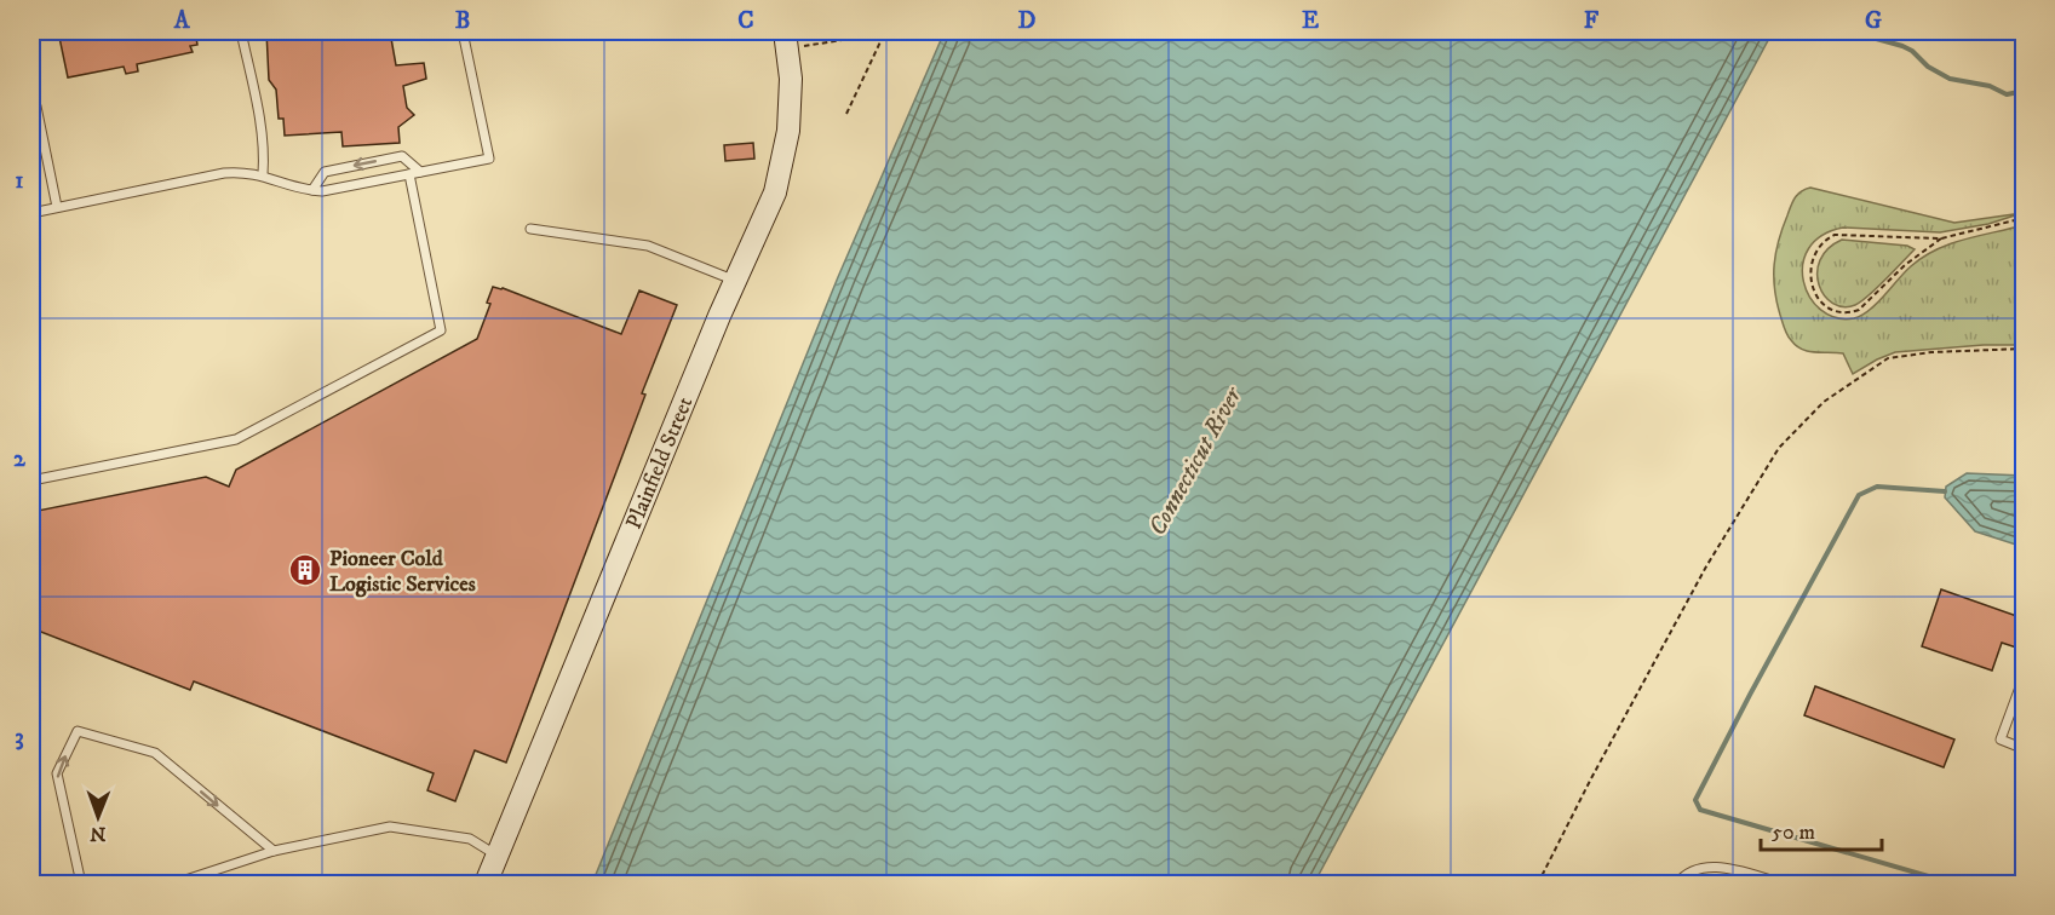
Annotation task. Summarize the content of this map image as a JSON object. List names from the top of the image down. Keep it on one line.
{"streets":{"street":["Plainfield Street"]},"water":["Connecticut River"],"places":{"building":["Pioneer Cold Logistic Services"]},"scale_bar":"50 m","north":"bottom","grid":{"columns":["A","B","C","D","E","F","G"],"rows":["1","2","3"]}}
